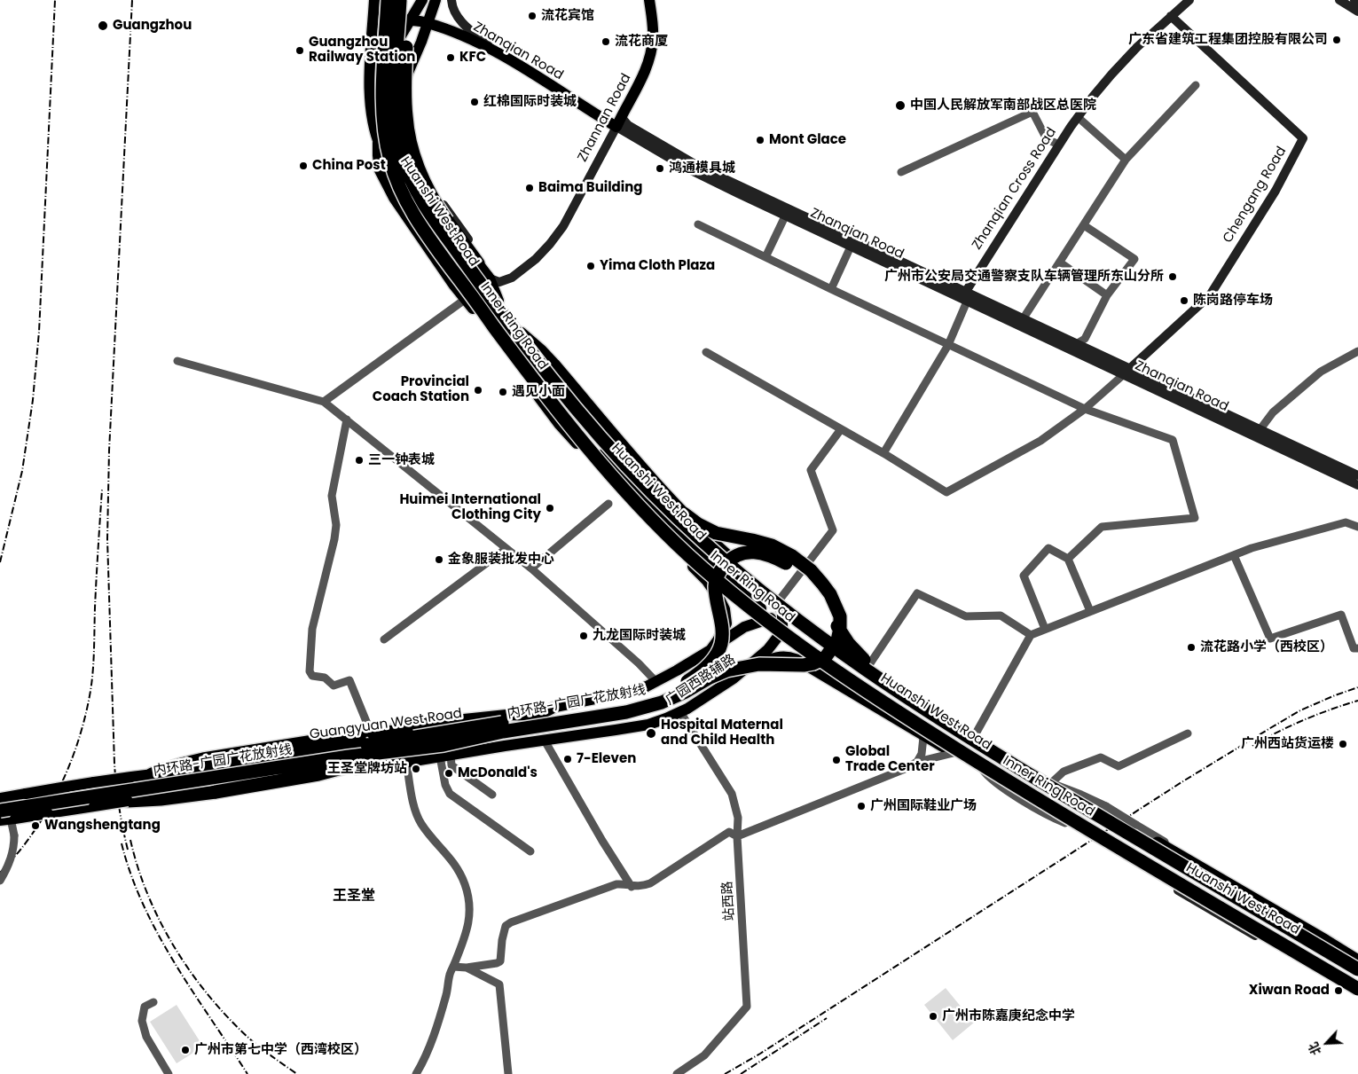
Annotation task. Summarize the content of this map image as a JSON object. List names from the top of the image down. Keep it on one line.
{"streets":{"highway":["Inner Ring Road","内环路-广园广花放射线"],"main road":["Zhanqian Road","Zhannan Road","Huanshi West Road","广园西路辅路","Guangyuan West Road"],"street":["Zhanqian Cross Road","Chengang Road","站西路"]},"crossings":[["Zhanqian Road","Zhannan Road"],["Zhanqian Road","Zhanqian Cross Road"],["Zhanqian Road","Chengang Road"],["Zhanqian Road","Huanshi West Road"],["Zhanqian Cross Road","Chengang Road"],["Huanshi West Road","Inner Ring Road"],["Huanshi West Road","广园西路辅路"],["Huanshi West Road","内环路-广园广花放射线"],["Inner Ring Road","广园西路辅路"],["Inner Ring Road","内环路-广园广花放射线"],["广园西路辅路","内环路-广园广花放射线"],["广园西路辅路","Guangyuan West Road"],["广园西路辅路","站西路"],["内环路-广园广花放射线","Guangyuan West Road"]],"districts":["王圣堂"],"places":["流花宾馆","Guangzhou","广东省建筑工程集团控股有限公司","流花商厦","Guangzhou Railway Station","KFC","红棉国际时装城","中国人民解放军南部战区总医院","Mont Glace","China Post","鸿通模具城","Baima Building","Yima Cloth Plaza","广州市公安局交通警察支队车辆管理所东山分所","陈岗路停车场","Provincial Coach Station","遇见小面","三一钟表城","Huimei International Clothing City","金象服装批发中心","九龙国际时装城","流花路小学（西校区）","Hospital Maternal and Child Health","广州西站货运楼","7-Eleven","Global Trade Center","王圣堂牌坊站","McDonald's","广州国际鞋业广场","Wangshengtang","Xiwan Road","广州市陈嘉庚纪念中学","广州市第七中学（西湾校区）"],"north":"bottom left"}
